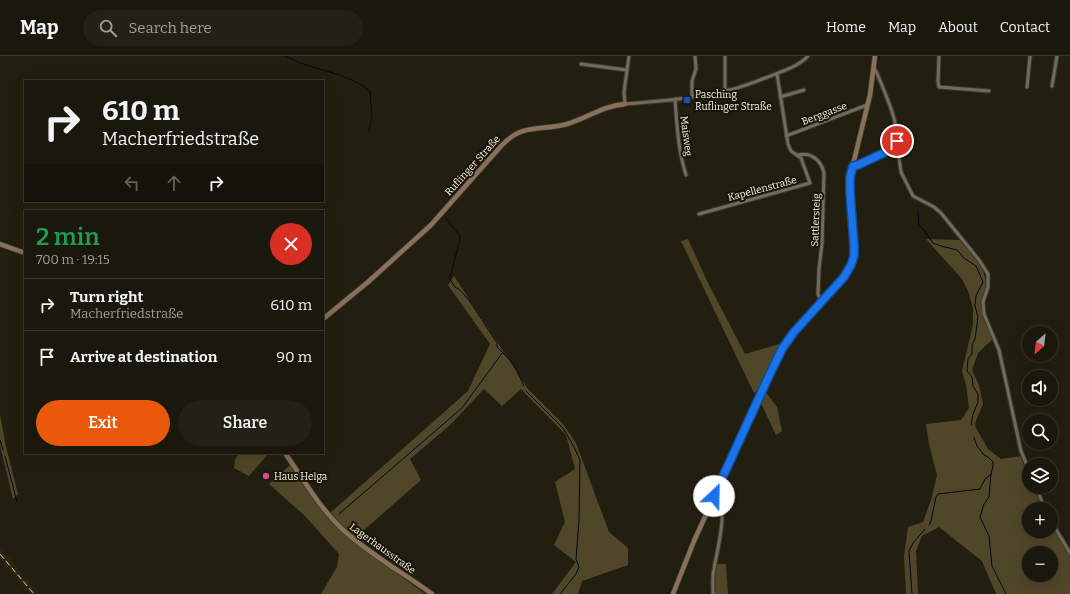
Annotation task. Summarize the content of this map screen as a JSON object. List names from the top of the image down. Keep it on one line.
{"streets":{"street":["Berggasse","Maisweg","Ruflinger Straße","Kapellenstraße","Sattlersteig","Lagerhausstraße"]},"crossings":[["Berggasse","Kapellenstraße"],["Maisweg","Ruflinger Straße"],["Ruflinger Straße","Kapellenstraße"],["Kapellenstraße","Sattlersteig"]],"places":{"transit":["Pasching Ruflinger Straße"],"other":["Haus Helga"]},"north":"bottom left","page":{"header":"Map","search":"Search here","nav":["Home","Map","About","Contact"],"turn":["610 m","Macherfriedstraße"],"heading":["2 min","700 m · 19:15"],"list":[{"name":"Turn right","note":"Macherfriedstraße","value":"610 m"},{"name":"Arrive at destination","value":"90 m"}],"map_buttons":["+","−"],"buttons":["Exit","Share"]}}
